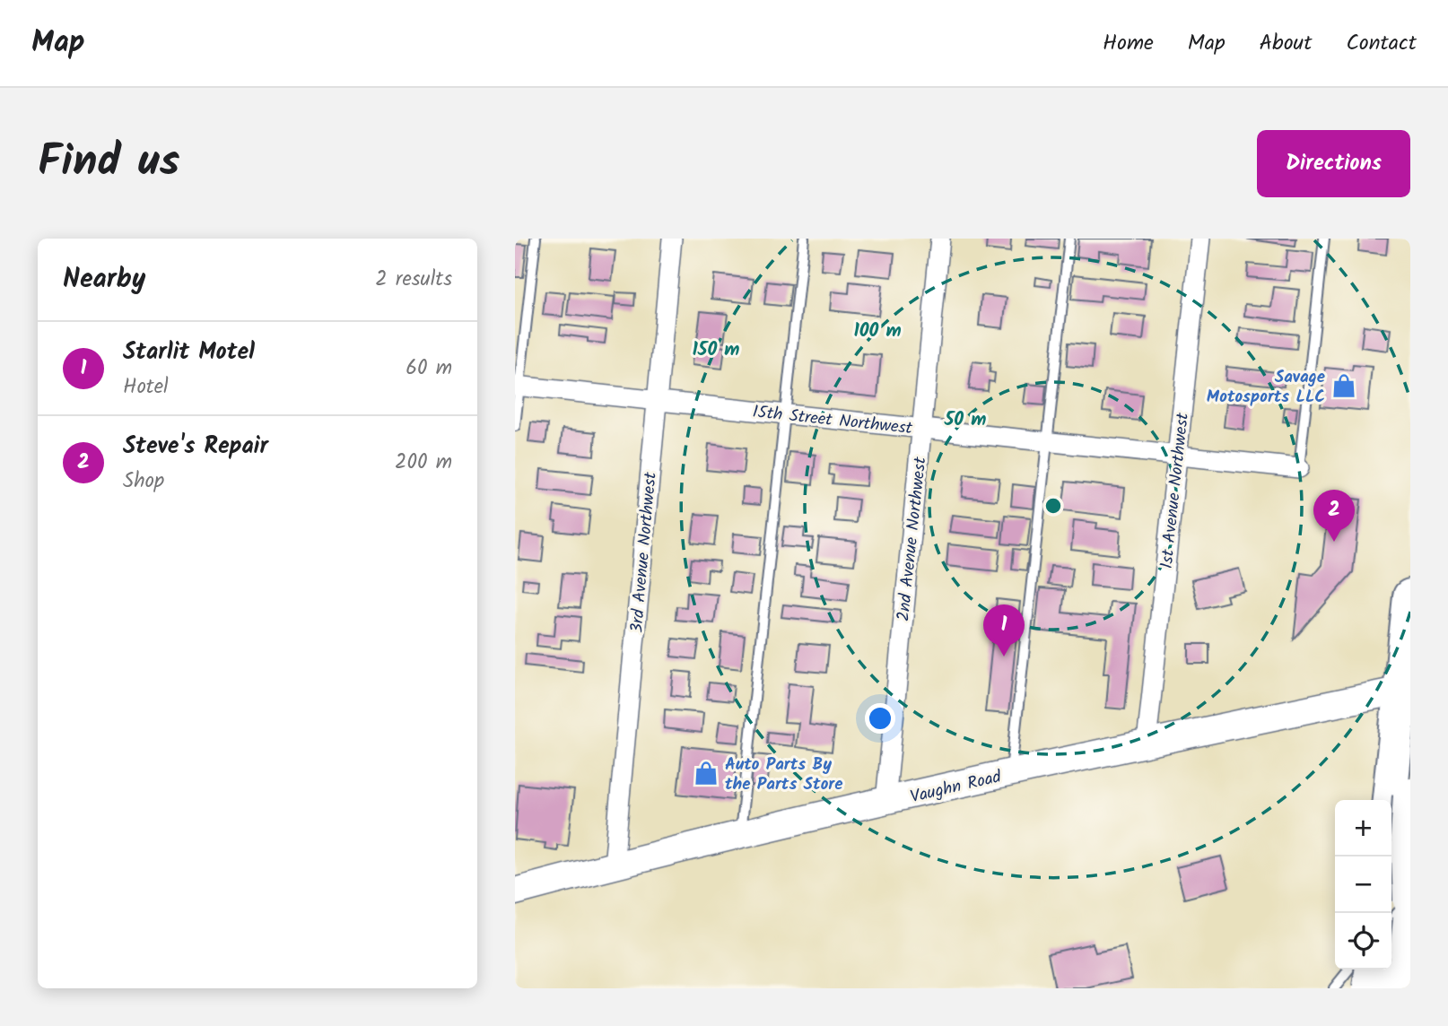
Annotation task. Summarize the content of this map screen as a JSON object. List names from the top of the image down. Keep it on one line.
{"streets":{"main road":["Vaughn Road"],"street":["15th Street Northwest","1st Avenue Northwest","2nd Avenue Northwest","3rd Avenue Northwest"]},"crossings":[["15th Street Northwest","1st Avenue Northwest"],["15th Street Northwest","2nd Avenue Northwest"],["15th Street Northwest","3rd Avenue Northwest"],["1st Avenue Northwest","Vaughn Road"],["2nd Avenue Northwest","Vaughn Road"],["3rd Avenue Northwest","Vaughn Road"]],"places":{"shop":["Savage Motosports LLC","Auto Parts By the Parts Store"]},"page":{"header":"Map","nav":["Home","Map","About","Contact"],"title":"Find us","buttons":"Directions","heading":["Nearby","2 results"],"list":[{"mark":"1","name":"Starlit Motel","note":"Hotel","value":"60 m"},{"mark":"2","name":"Steve's Repair","note":"Shop","value":"200 m"}],"pins":["2","1"],"map_buttons":["+","−"]},"rings":["100 m","150 m","50 m"]}
